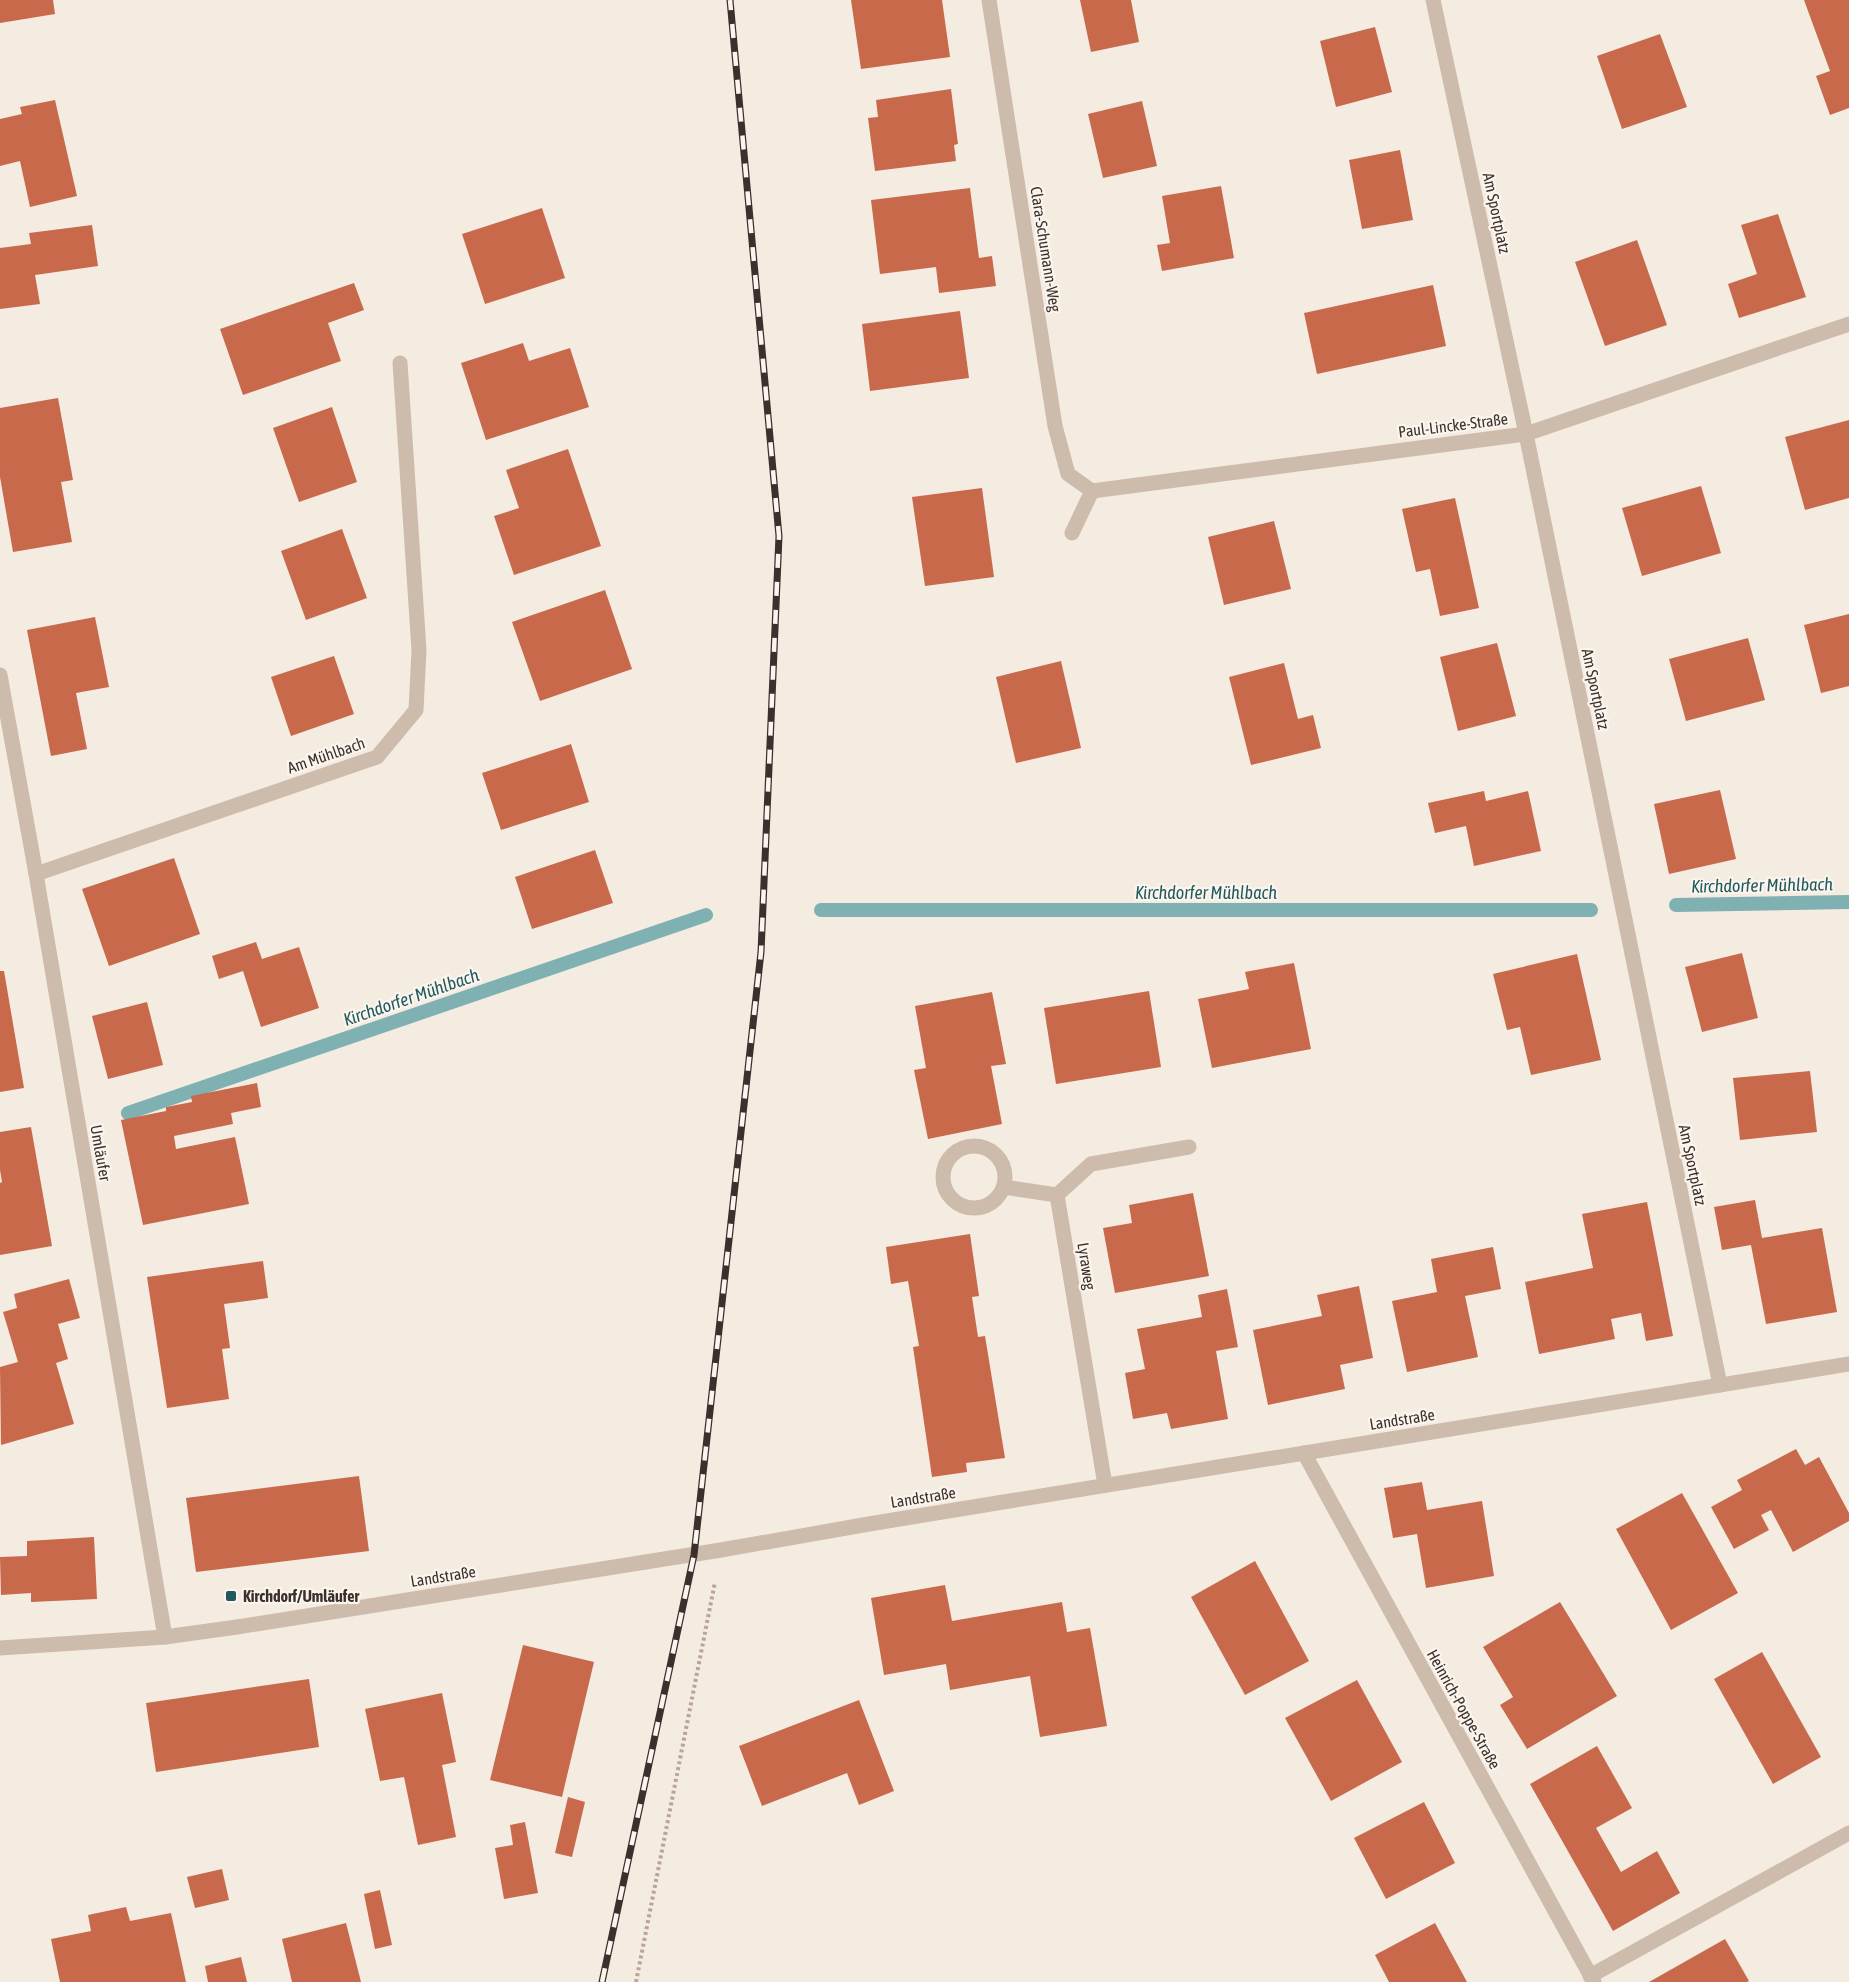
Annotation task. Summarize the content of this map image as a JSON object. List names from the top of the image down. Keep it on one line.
{"streets":{"street":["Am Sportplatz","Clara-Schumann-Weg","Paul-Lincke-Straße","Am Mühlbach","Umläufer","Lyraweg","Landstraße","Heinrich-Poppe-Straße"]},"crossings":[["Am Sportplatz","Paul-Lincke-Straße"],["Am Sportplatz","Landstraße"],["Clara-Schumann-Weg","Paul-Lincke-Straße"],["Am Mühlbach","Umläufer"],["Umläufer","Landstraße"],["Lyraweg","Landstraße"],["Landstraße","Heinrich-Poppe-Straße"]],"water":["Kirchdorfer Mühlbach"],"places":{"transit":["Kirchdorf/Umläufer"]}}
